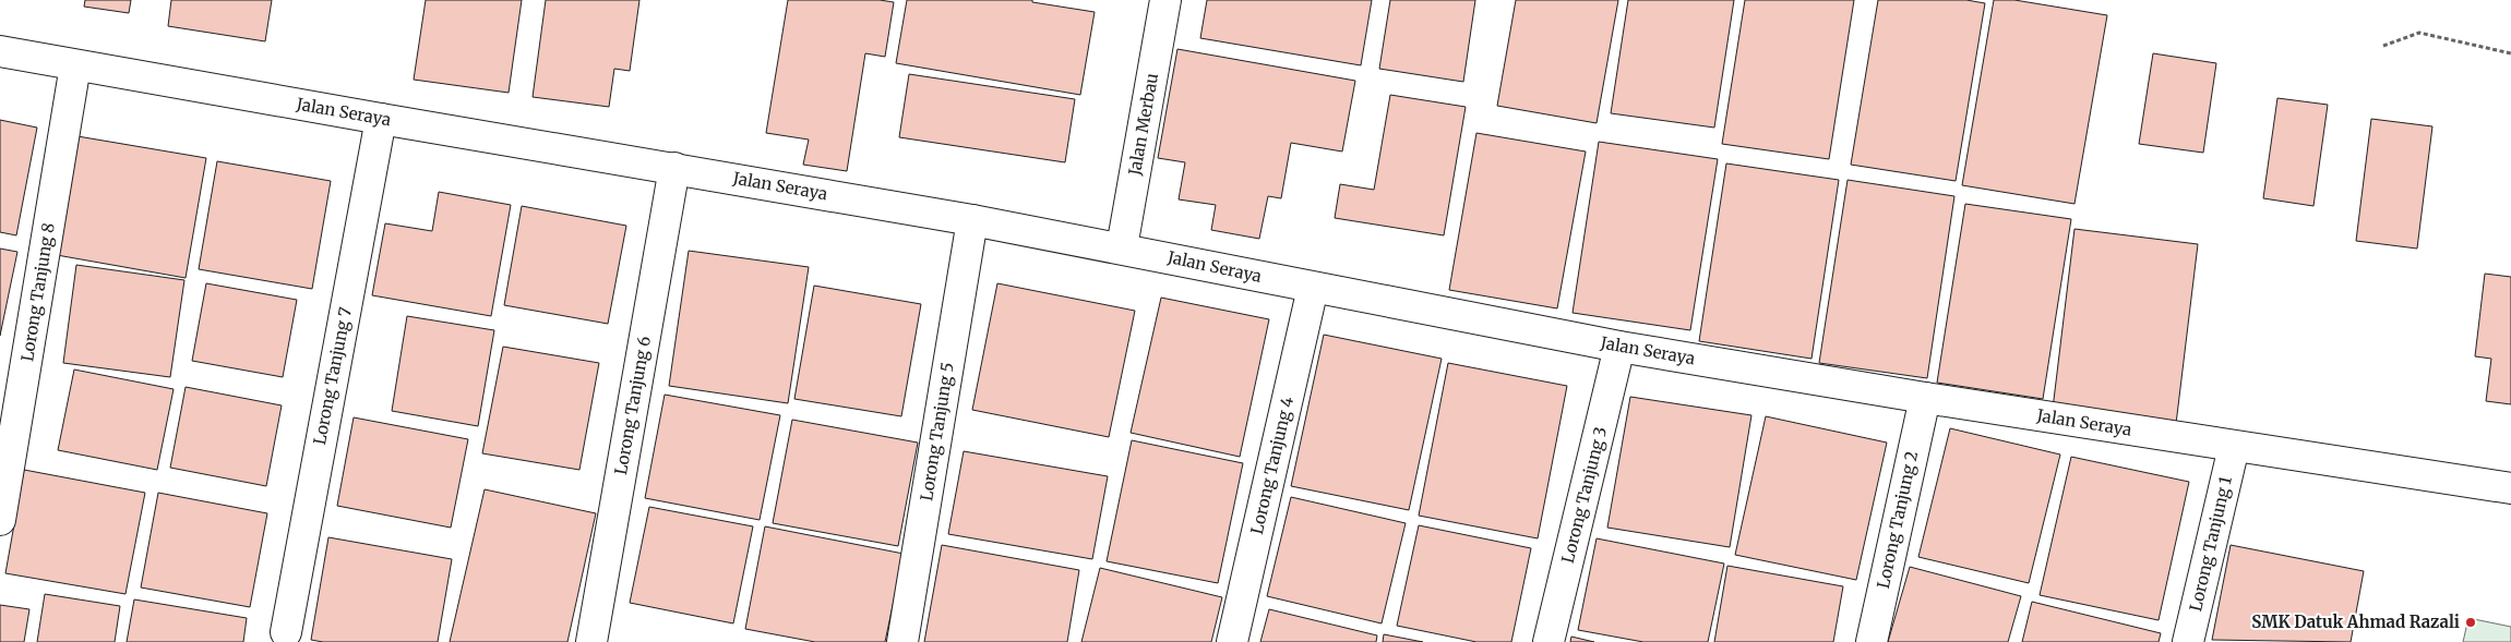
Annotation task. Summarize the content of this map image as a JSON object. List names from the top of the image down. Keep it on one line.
{"streets":{"street":["Jalan Seraya","Jalan Merbau","Lorong Tanjung 8","Lorong Tanjung 7","Lorong Tanjung 6","Lorong Tanjung 5","Lorong Tanjung 4","Lorong Tanjung 3","Lorong Tanjung 2","Lorong Tanjung 1"]},"crossings":[["Jalan Seraya","Jalan Merbau"],["Jalan Seraya","Lorong Tanjung 8"],["Jalan Seraya","Lorong Tanjung 7"],["Jalan Seraya","Lorong Tanjung 6"],["Jalan Seraya","Lorong Tanjung 5"],["Jalan Seraya","Lorong Tanjung 4"],["Jalan Seraya","Lorong Tanjung 3"],["Jalan Seraya","Lorong Tanjung 2"],["Jalan Seraya","Lorong Tanjung 1"]],"places":["SMK Datuk Ahmad Razali"]}
